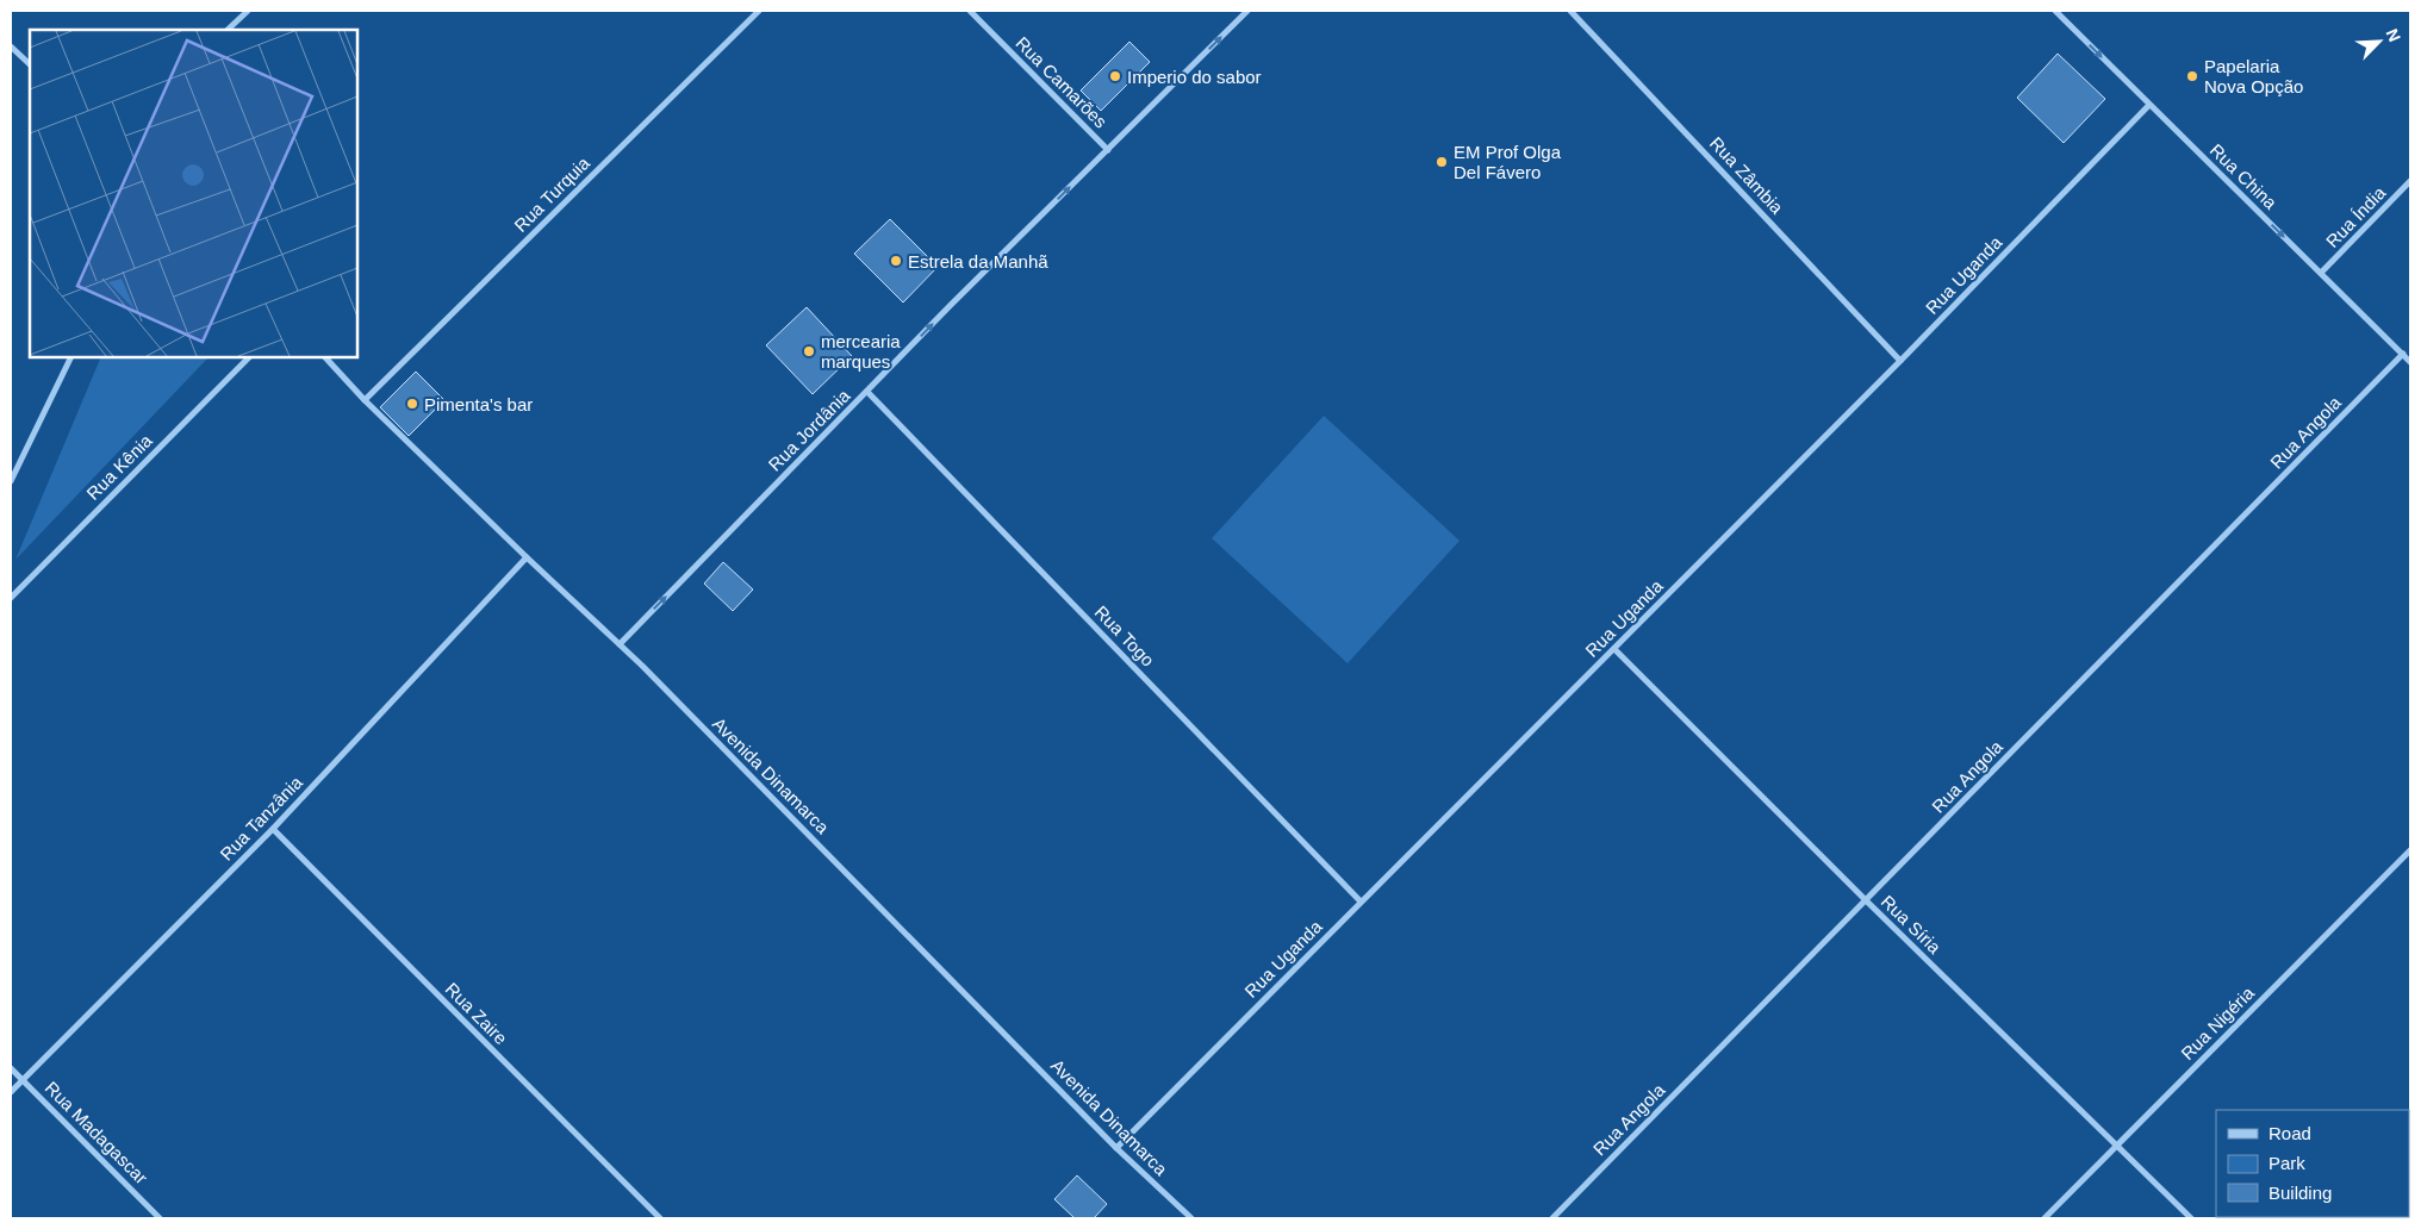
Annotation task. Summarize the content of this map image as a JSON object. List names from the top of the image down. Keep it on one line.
{"streets":{"street":["Rua Camarões","Rua Zâmbia","Rua China","Rua Turquia","Rua Índia","Rua Uganda","Rua Jordânia","Rua Angola","Rua Kênia","Rua Togo","Avenida Dinamarca","Rua Tanzânia","Rua Síria","Rua Zaire","Rua Nigéria","Rua Madagascar"]},"crossings":[["Rua Camarões","Rua Jordânia"],["Rua Zâmbia","Rua Uganda"],["Rua China","Rua Índia"],["Rua China","Rua Uganda"],["Rua China","Rua Angola"],["Rua Turquia","Avenida Dinamarca"],["Rua Uganda","Rua Togo"],["Rua Uganda","Avenida Dinamarca"],["Rua Uganda","Rua Síria"],["Rua Jordânia","Rua Togo"],["Rua Jordânia","Avenida Dinamarca"],["Rua Angola","Rua Síria"],["Avenida Dinamarca","Rua Tanzânia"],["Rua Tanzânia","Rua Zaire"],["Rua Tanzânia","Rua Madagascar"],["Rua Síria","Rua Nigéria"]],"one_way":["Rua China","Rua Jordânia"],"places":["Imperio do sabor","Papelaria Nova Opção","EM Prof Olga Del Fávero","Estrela da Manhã","mercearia marques","Pimenta's bar"],"legend":["Road","Park","Building"],"north":"top right"}
